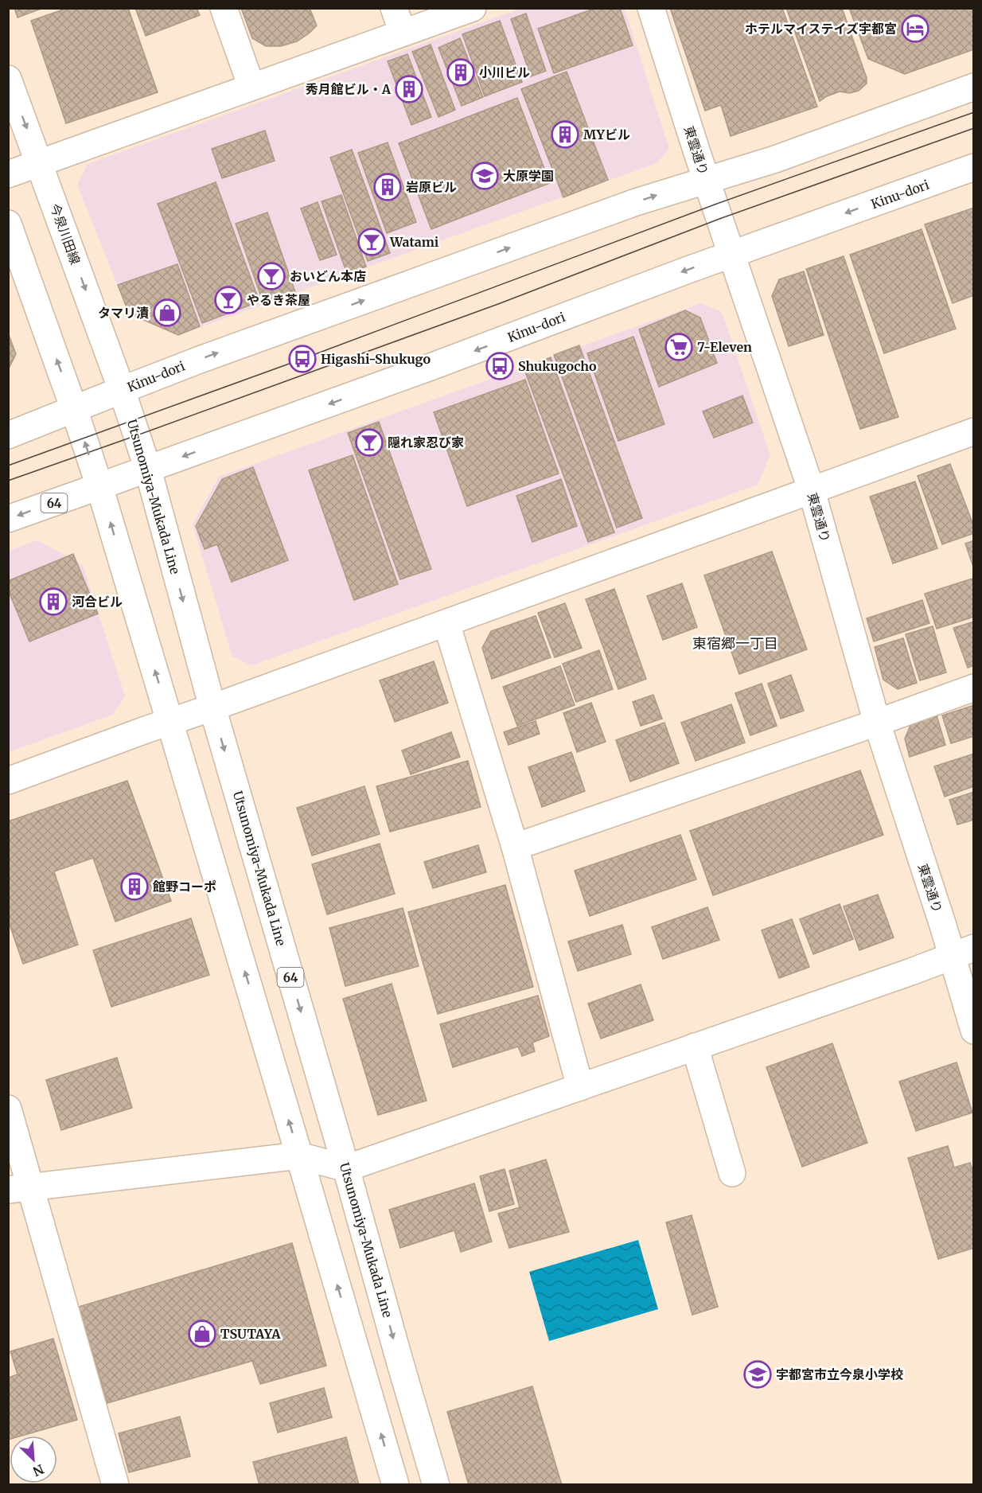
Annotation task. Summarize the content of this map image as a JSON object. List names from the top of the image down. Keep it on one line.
{"streets":{"street":["東雲通り","Kinu-dori","今泉川田線","Utsunomiya-Mukada Line","64"]},"crossings":[["東雲通り","Kinu-dori"],["Kinu-dori","今泉川田線"],["Kinu-dori","Utsunomiya-Mukada Line"],["Kinu-dori","64"],["今泉川田線","Utsunomiya-Mukada Line"]],"districts":["東宿郷一丁目"],"places":{"hotel":["ホテルマイステイズ宇都宮"],"building":["小川ビル","秀月館ビル・A","MYビル","岩原ビル","河合ビル","館野コーポ"],"school or university":["大原学園","宇都宮市立今泉小学校"],"bar":["Watami","おいどん本店","やるき茶屋","隠れ家忍び家"],"shop":["タマリ漬","TSUTAYA"],"supermarket":["7-Eleven"],"bus stop":["Higashi-Shukugo","Shukugocho"]},"north":"bottom right"}
